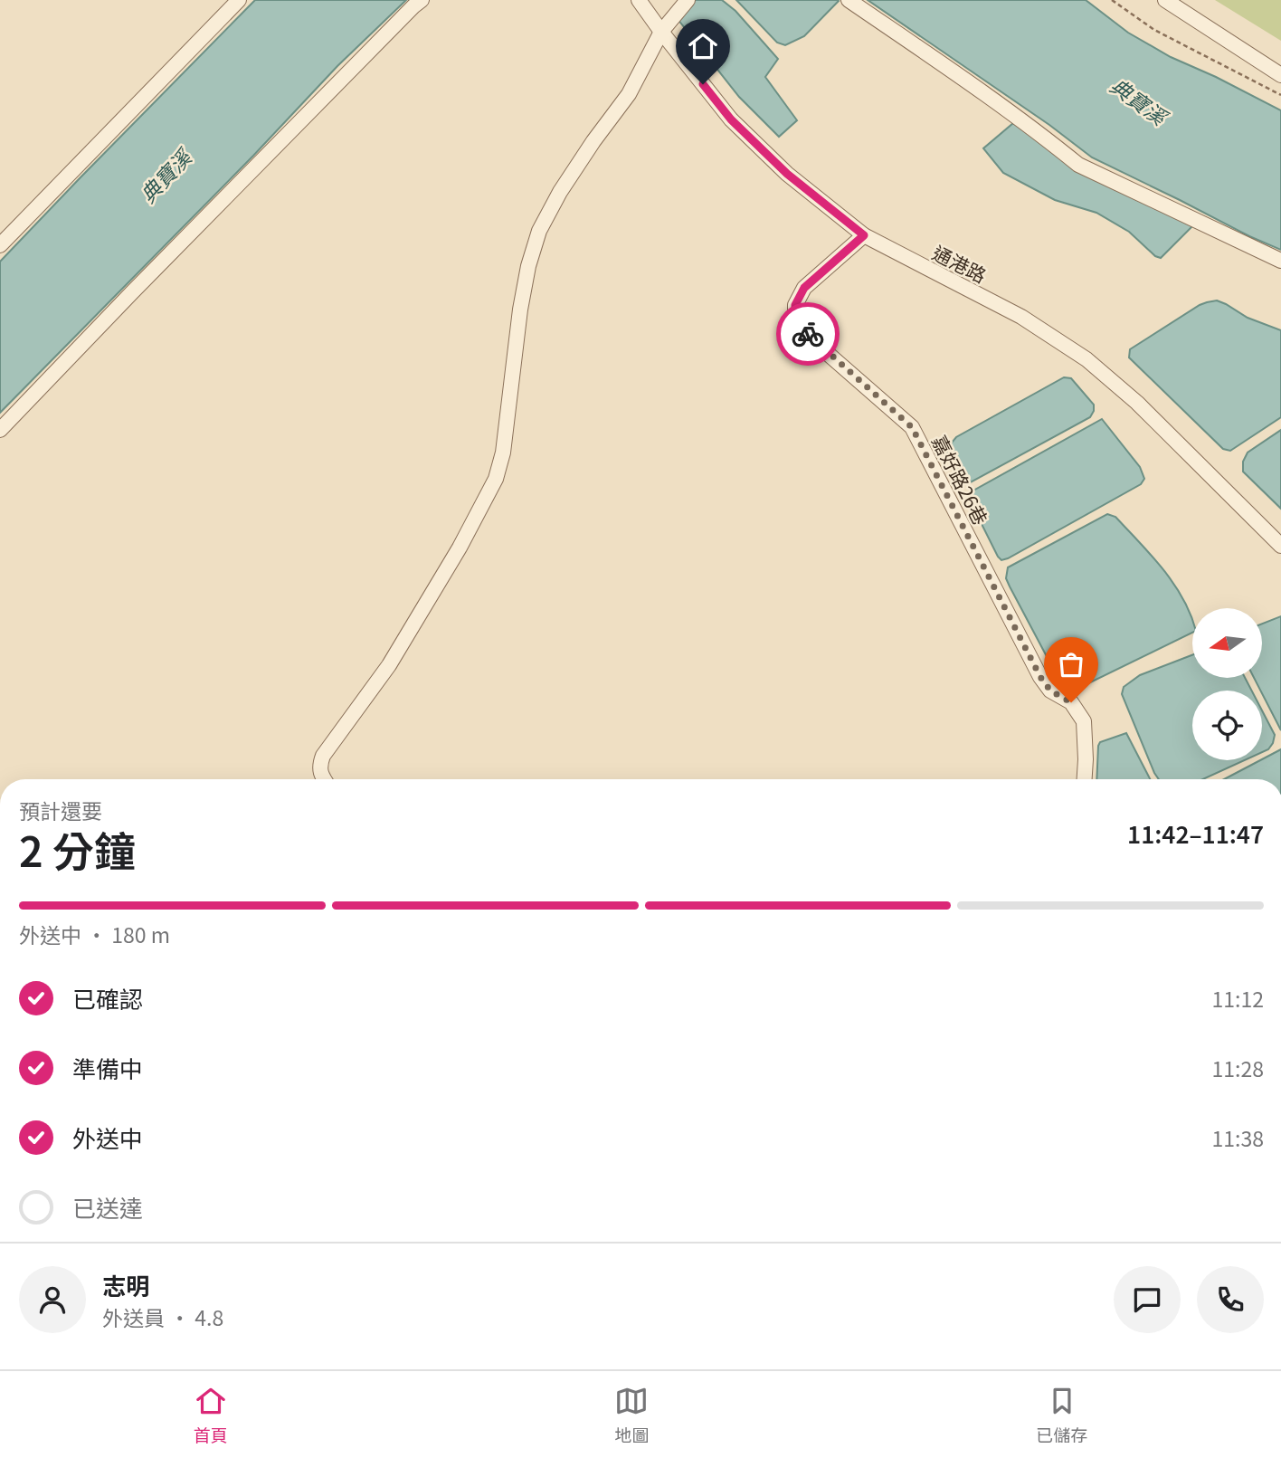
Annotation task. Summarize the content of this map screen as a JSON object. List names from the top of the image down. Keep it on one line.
{"streets":{"street":["通港路","嘉好路26巷"]},"crossings":[["通港路","嘉好路26巷"]],"water":["典寶溪"],"north":"left","page":{"heading":["2 分鐘","預計還要","11:42–11:47"],"panel":["志明","外送員 · 4.8"],"bar":"外送中 · 180 m","list":[["已確認","11:12"],["準備中","11:28"],["外送中","11:38"],"已送達"],"tabs":["首頁","地圖","已儲存"]}}
